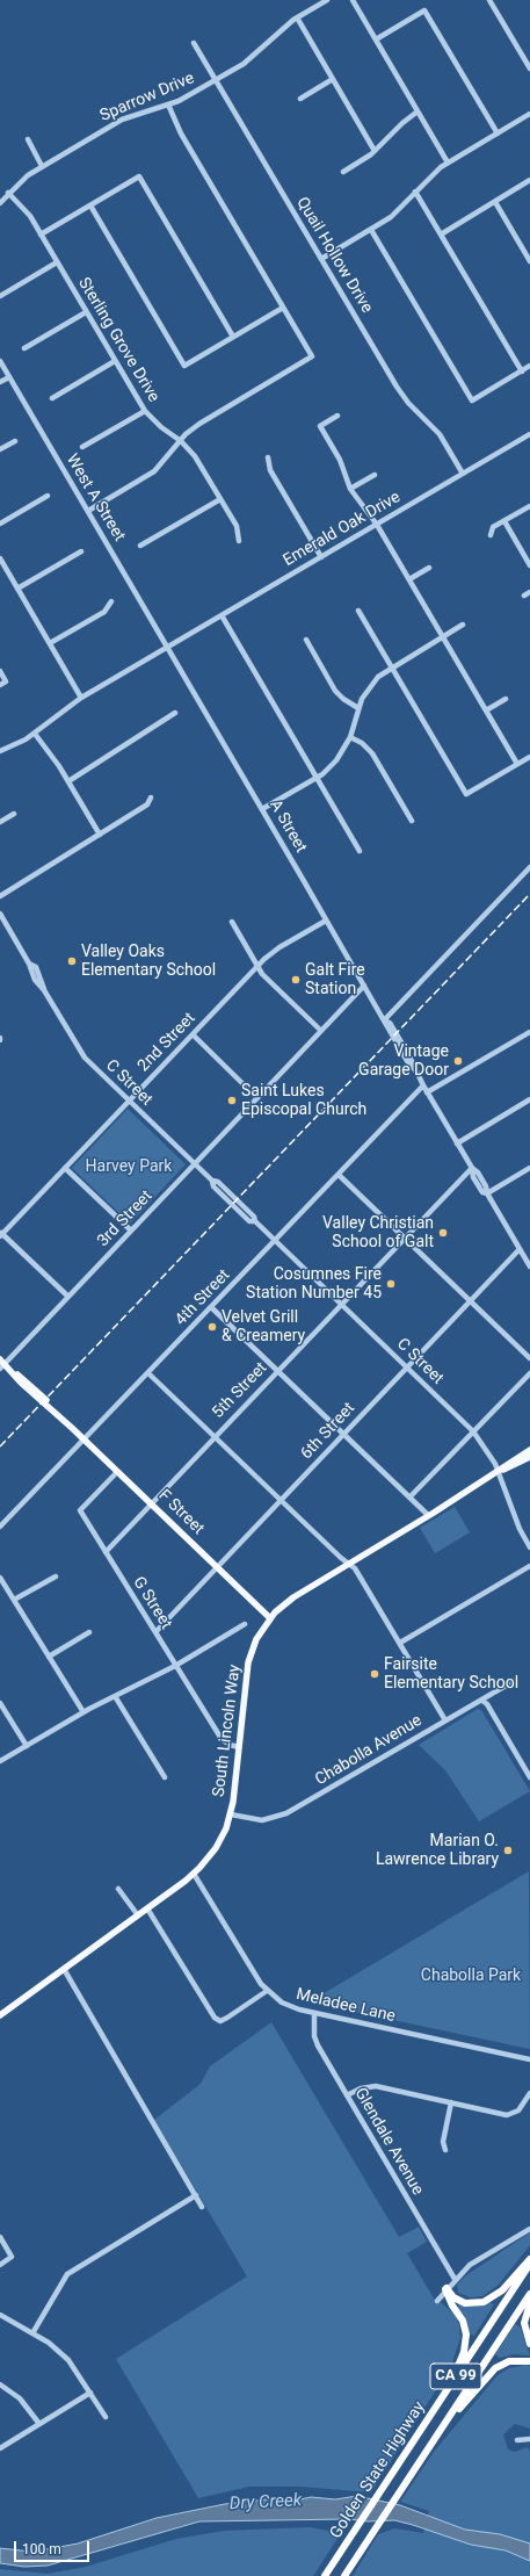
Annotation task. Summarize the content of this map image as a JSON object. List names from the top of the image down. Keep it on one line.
{"streets":{"highway":["CA 99","Golden State Highway"],"main road":["F Street","South Lincoln Way"],"street":["Sparrow Drive","Quail Hollow Drive","Sterling Grove Drive","West A Street","Emerald Oak Drive","A Street","2nd Street","C Street","3rd Street","4th Street","5th Street","6th Street","G Street","Chabolla Avenue","Meladee Lane","Glendale Avenue"]},"crossings":[["Sparrow Drive","Quail Hollow Drive"],["Sparrow Drive","Sterling Grove Drive"],["Quail Hollow Drive","Emerald Oak Drive"],["West A Street","Emerald Oak Drive"],["West A Street","A Street"],["Emerald Oak Drive","A Street"],["A Street","2nd Street"],["A Street","3rd Street"],["A Street","4th Street"],["A Street","5th Street"],["A Street","6th Street"],["2nd Street","C Street"],["C Street","3rd Street"],["C Street","4th Street"],["C Street","5th Street"],["C Street","6th Street"],["C Street","South Lincoln Way"],["3rd Street","F Street"],["4th Street","F Street"],["5th Street","F Street"],["5th Street","G Street"],["6th Street","F Street"],["6th Street","G Street"],["F Street","G Street"],["F Street","South Lincoln Way"],["G Street","South Lincoln Way"],["South Lincoln Way","Chabolla Avenue"],["South Lincoln Way","Meladee Lane"],["Meladee Lane","Glendale Avenue"]],"water":["Dry Creek"],"parks":["Harvey Park","Chabolla Park"],"places":["Valley Oaks Elementary School","Galt Fire Station","Vintage Garage Door","Saint Lukes Episcopal Church","Valley Christian School of Galt","Cosumnes Fire Station Number 45","Velvet Grill & Creamery","Fairsite Elementary School","Marian O. Lawrence Library"],"scale_bar":"100 m"}
